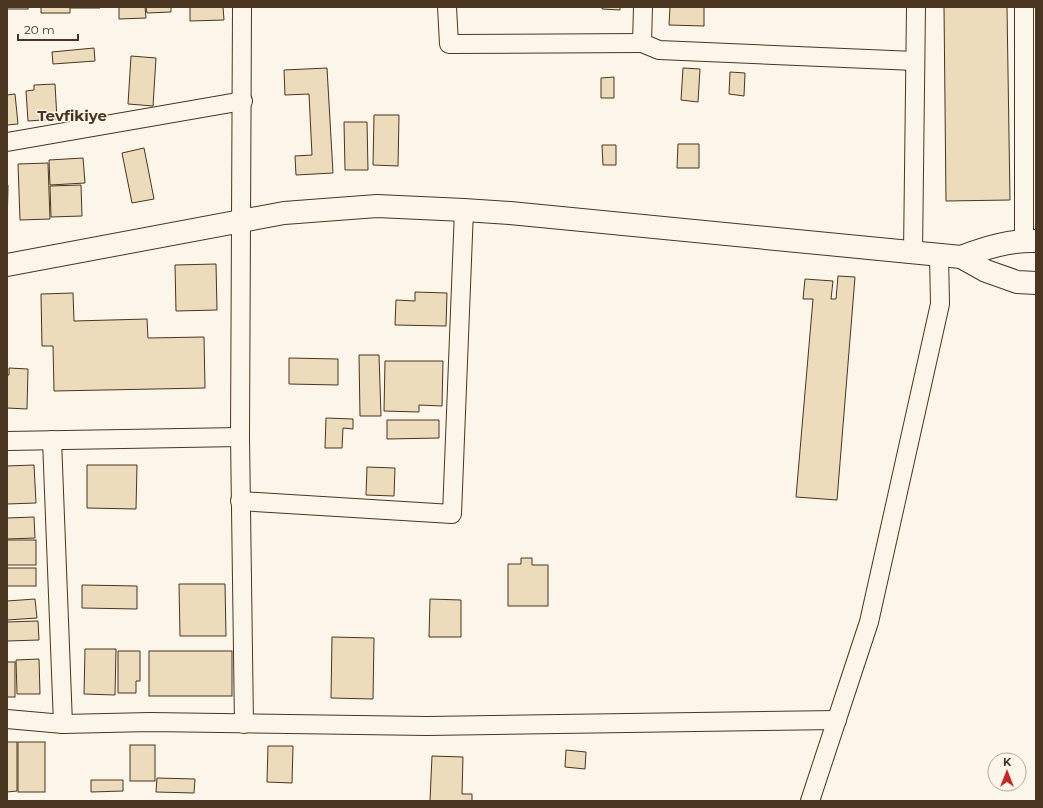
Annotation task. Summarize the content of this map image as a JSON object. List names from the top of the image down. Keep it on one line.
{"districts":["Tevfikiye"],"scale_bar":"20 m","north":"top"}
